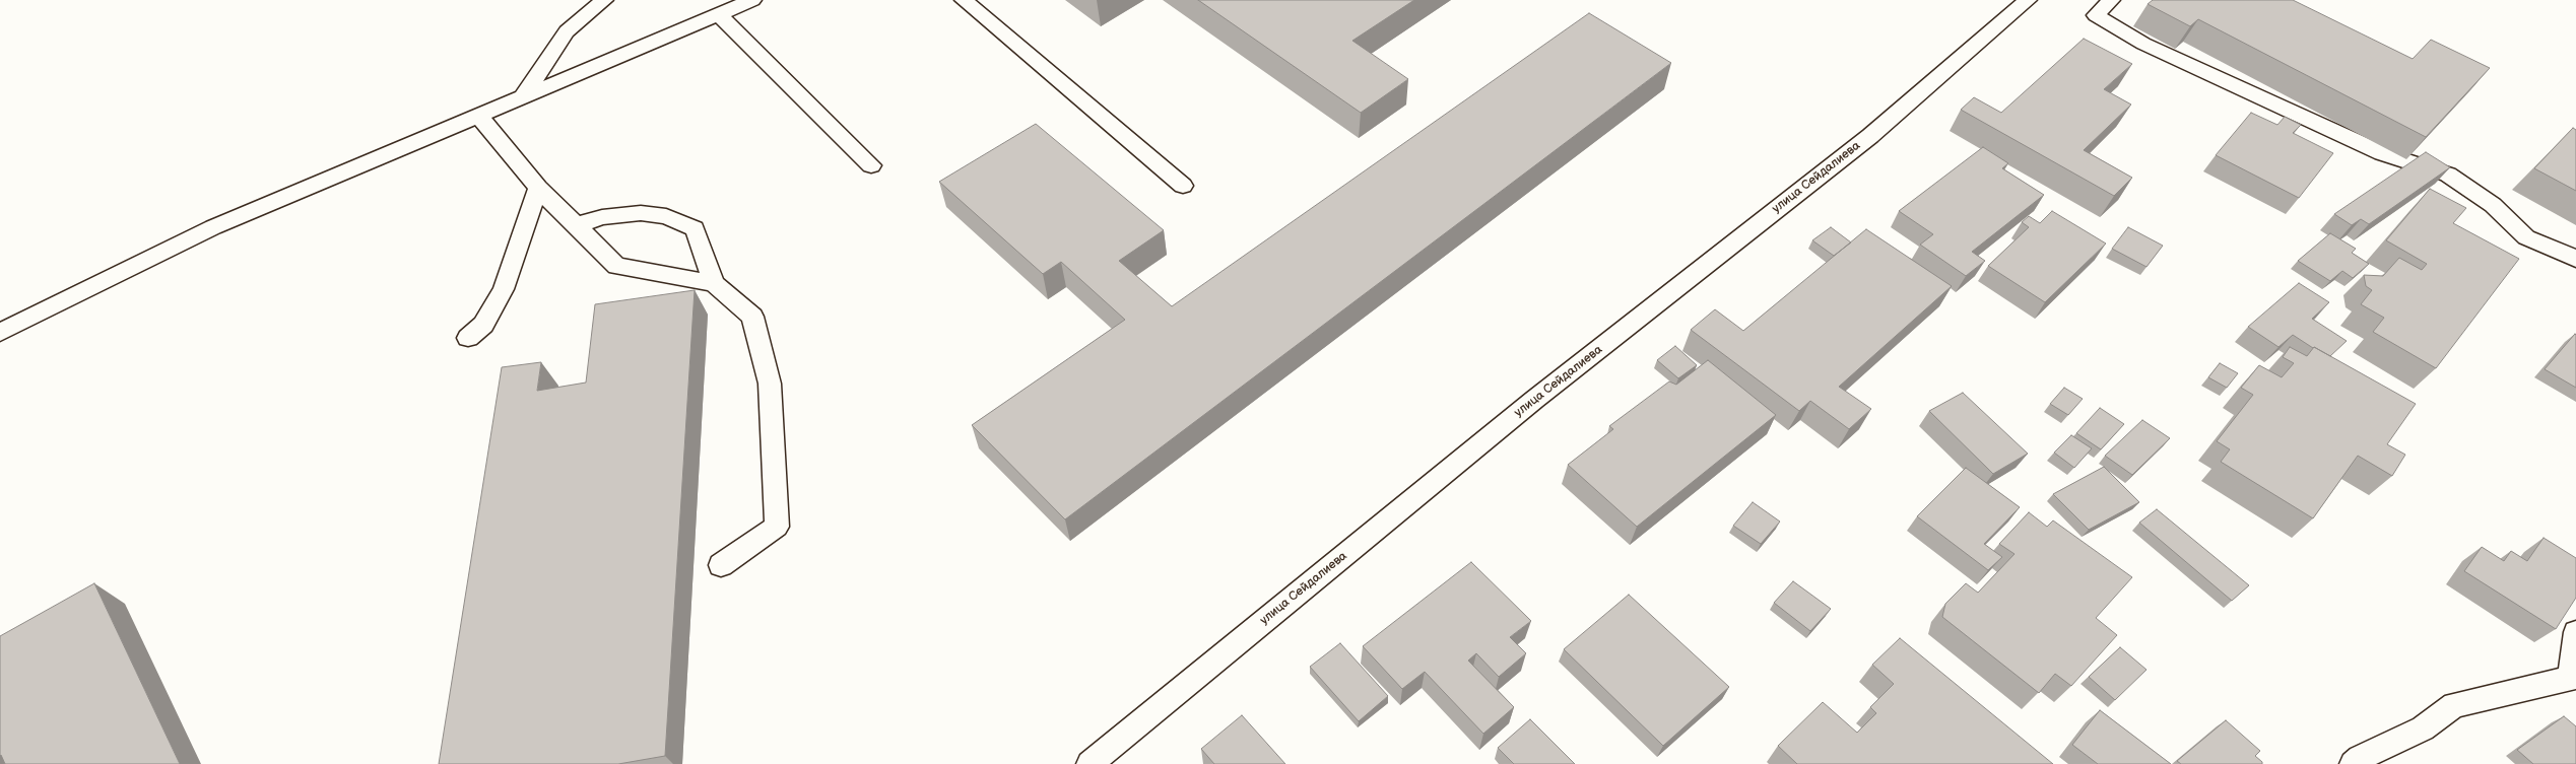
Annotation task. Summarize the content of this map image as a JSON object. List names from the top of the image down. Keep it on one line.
{"streets":{"street":["улица Сейдалиева"]}}
